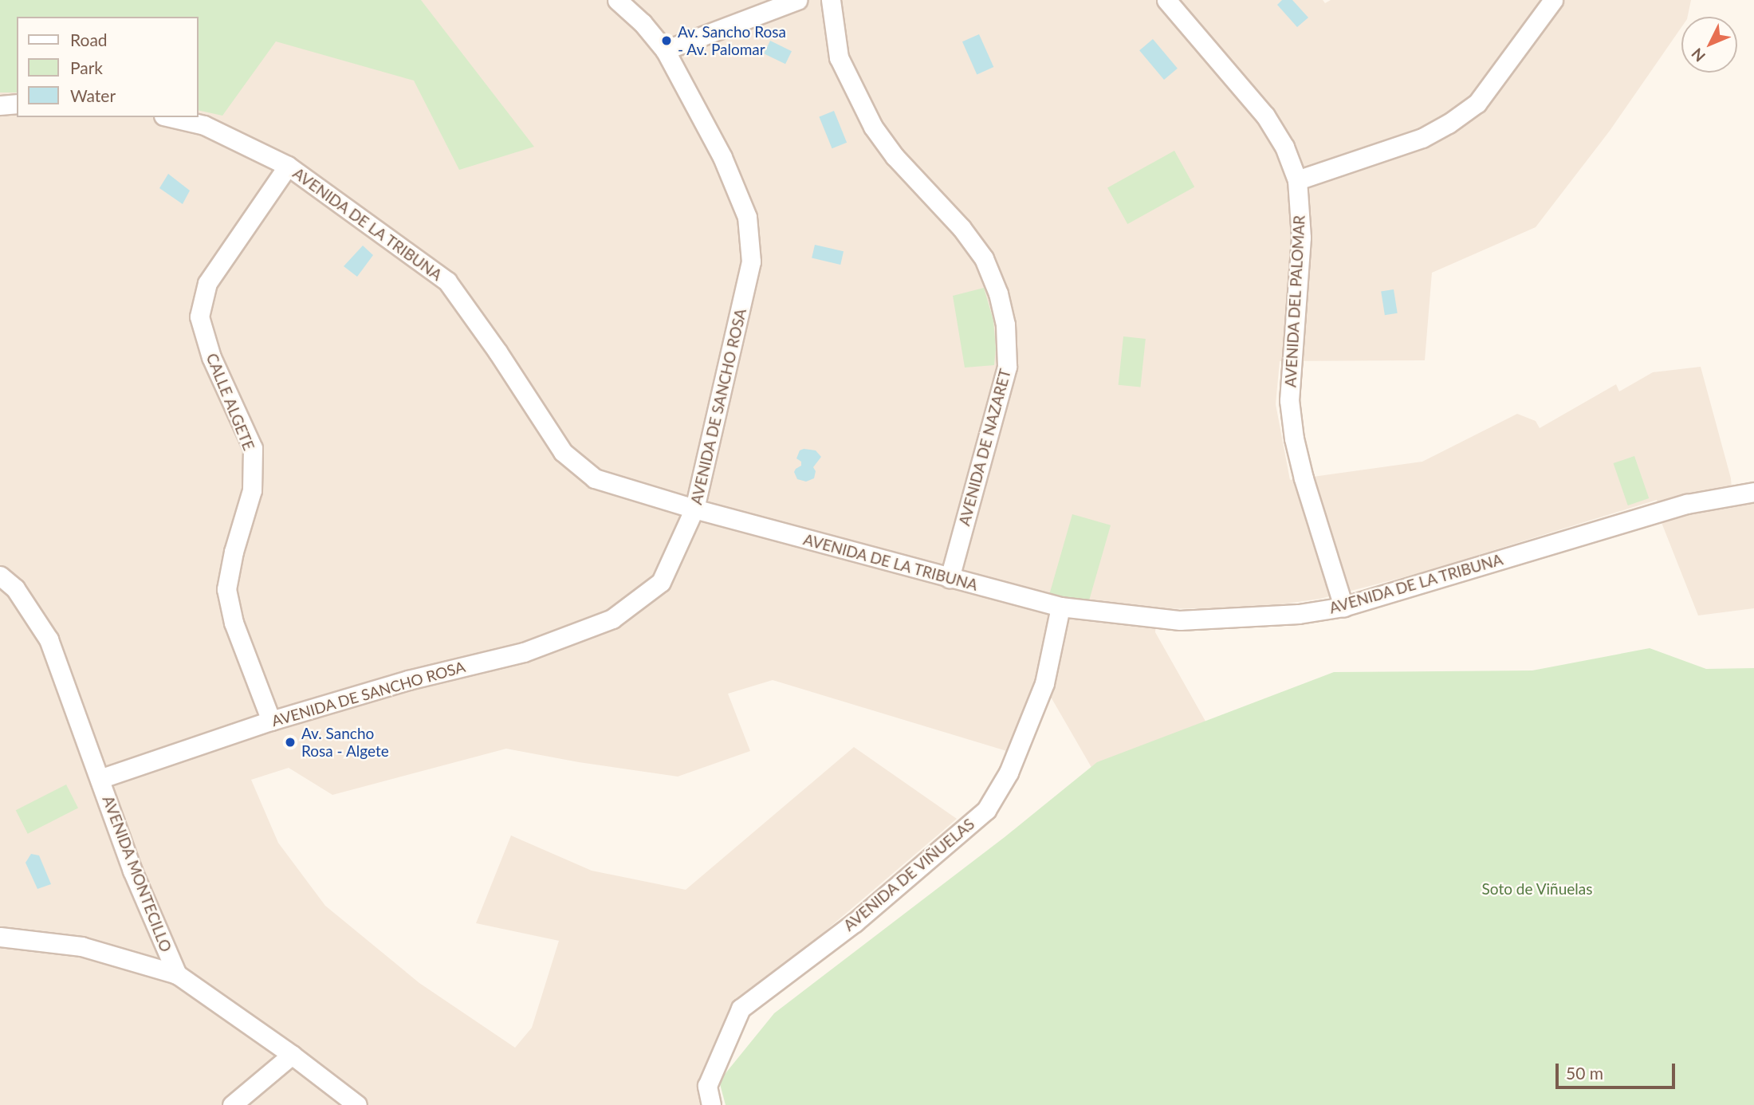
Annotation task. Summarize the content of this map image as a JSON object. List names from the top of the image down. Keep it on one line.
{"streets":{"street":["AVENIDA DE LA TRIBUNA","AVENIDA DEL PALOMAR","CALLE ALGETE","AVENIDA DE SANCHO ROSA","AVENIDA DE NAZARET","AVENIDA MONTECILLO","AVENIDA DE VIÑUELAS"]},"crossings":[["AVENIDA DE LA TRIBUNA","AVENIDA DEL PALOMAR"],["AVENIDA DE LA TRIBUNA","CALLE ALGETE"],["AVENIDA DE LA TRIBUNA","AVENIDA DE SANCHO ROSA"],["AVENIDA DE LA TRIBUNA","AVENIDA DE NAZARET"],["AVENIDA DE LA TRIBUNA","AVENIDA DE VIÑUELAS"],["CALLE ALGETE","AVENIDA DE SANCHO ROSA"],["AVENIDA DE SANCHO ROSA","AVENIDA MONTECILLO"]],"parks":["Soto de Viñuelas"],"places":["Av. Sancho Rosa - Av. Palomar","Av. Sancho Rosa - Algete"],"legend":["Road","Park","Water"],"scale_bar":"50 m","north":"bottom left"}
